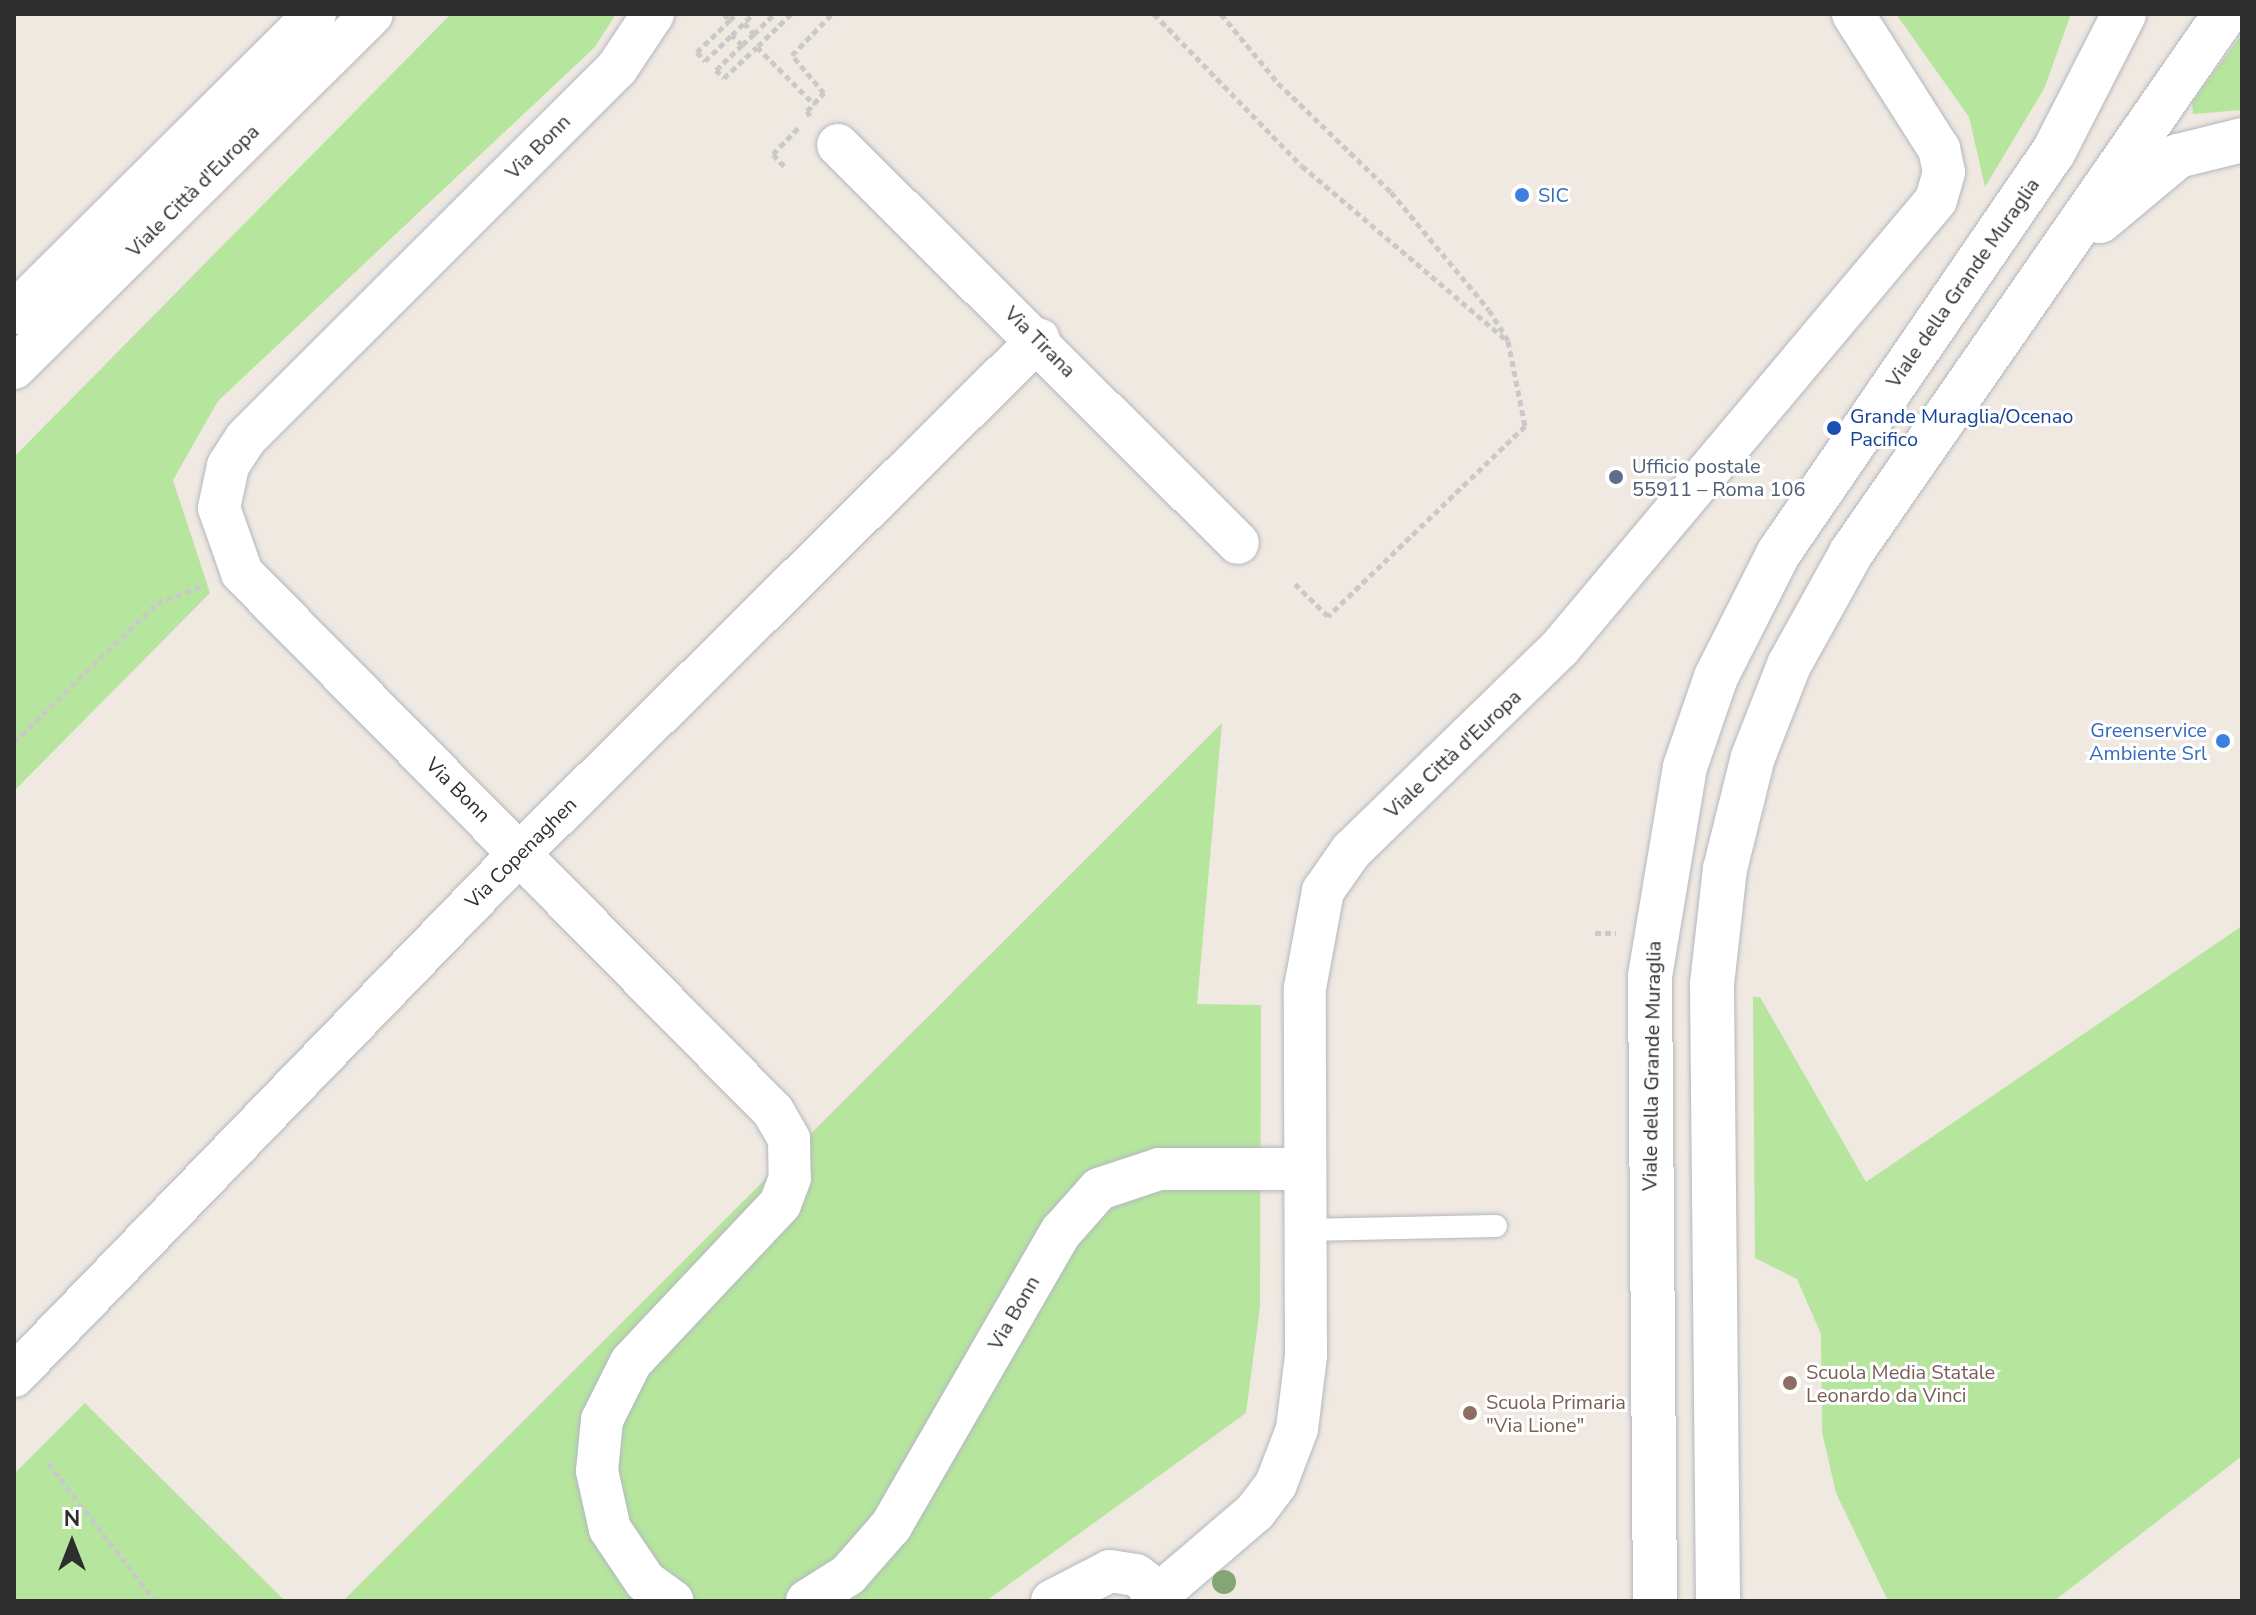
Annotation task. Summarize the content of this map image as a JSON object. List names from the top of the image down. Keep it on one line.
{"streets":{"street":["Via Bonn","Viale Città d'Europa","Viale della Grande Muraglia","Via Tirana","Via Copenaghen"]},"crossings":[["Via Bonn","Viale Città d'Europa"],["Via Bonn","Via Copenaghen"],["Via Tirana","Via Copenaghen"]],"places":["SIC","Grande Muraglia/Ocenao Pacifico","Ufficio postale 55911 – Roma 106","Greenservice Ambiente Srl","Scuola Media Statale Leonardo da Vinci","Scuola Primaria \"Via Lione\""],"north":"top"}
